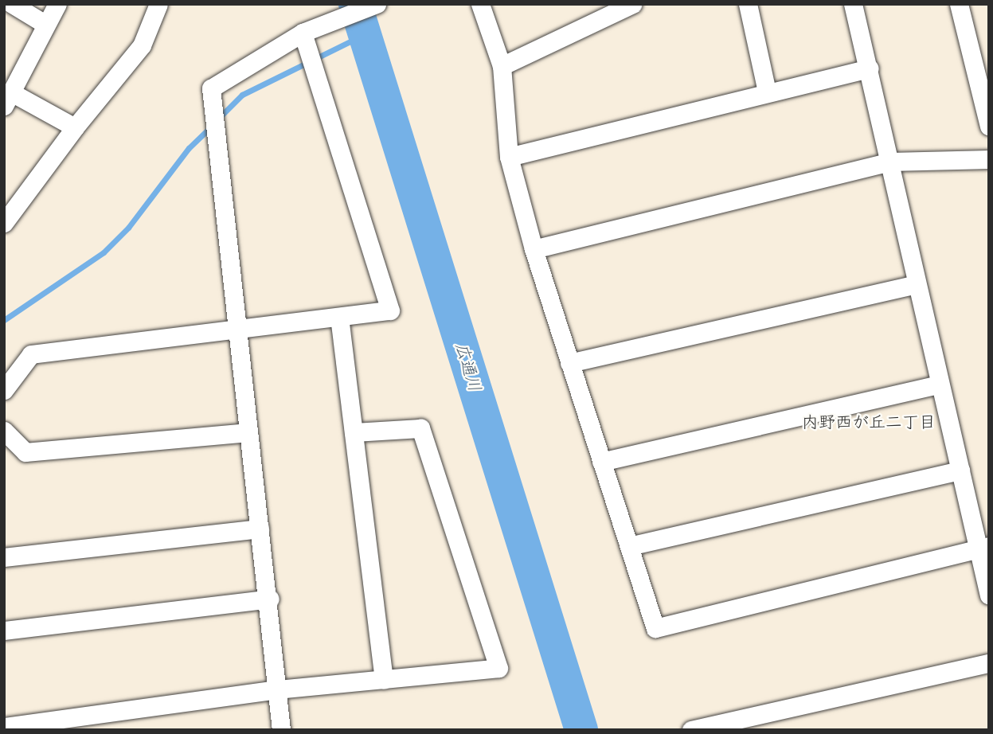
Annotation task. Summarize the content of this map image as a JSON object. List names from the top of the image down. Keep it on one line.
{"districts":["内野西が丘二丁目"],"water":["広通川"]}
